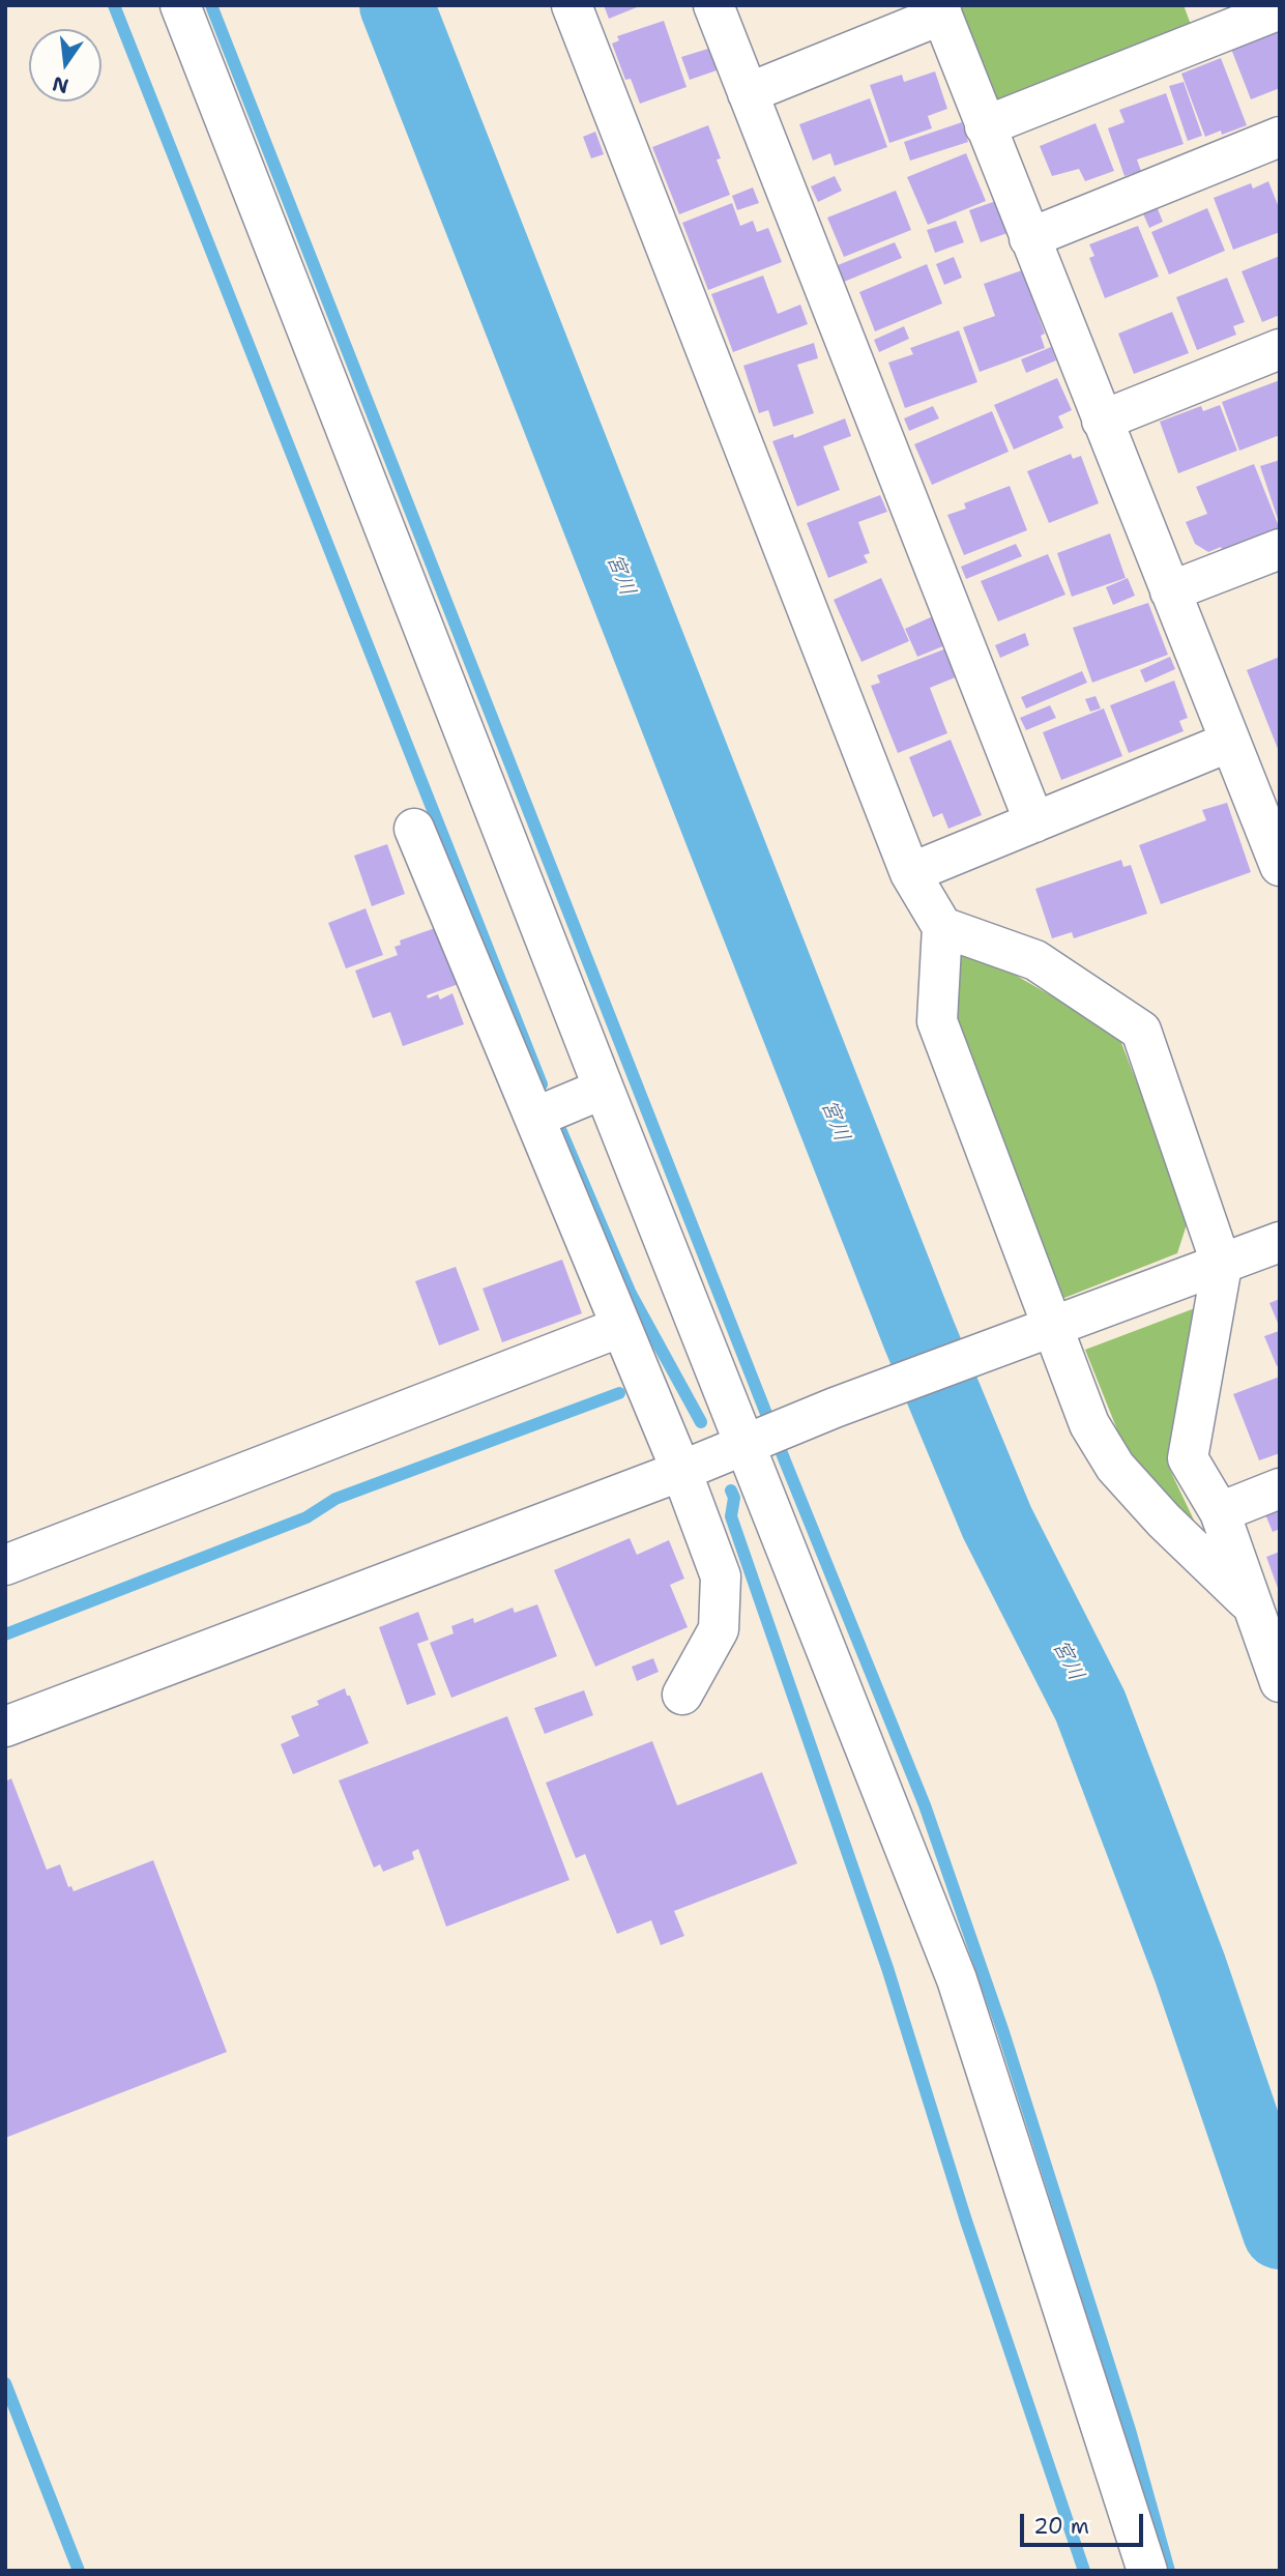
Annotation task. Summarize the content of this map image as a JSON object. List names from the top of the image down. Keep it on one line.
{"water":["宮川"],"scale_bar":"20 m","north":"bottom"}
